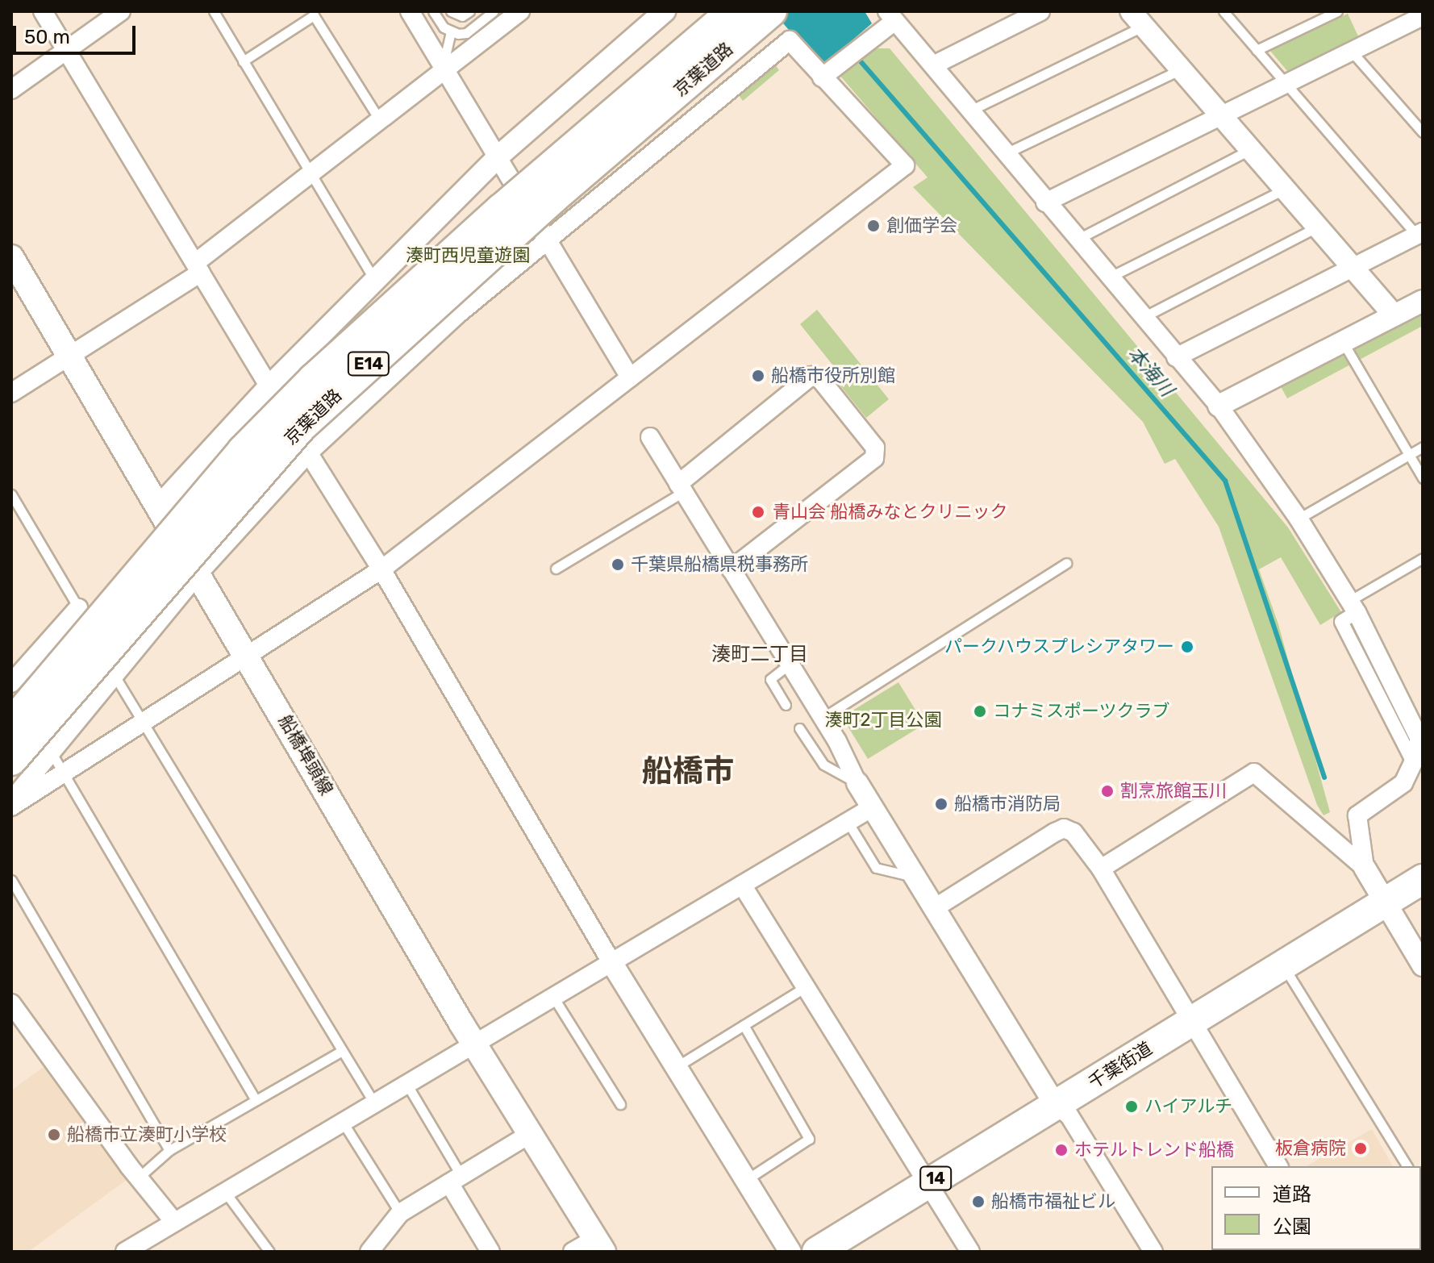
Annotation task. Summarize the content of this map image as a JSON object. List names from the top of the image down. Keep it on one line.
{"streets":{"highway":["京葉道路","E14","千葉街道","14"],"main road":["船橋埠頭線"]},"districts":["湊町二丁目","船橋市"],"water":["本海川"],"parks":["湊町西児童遊園","湊町2丁目公園"],"places":["創価学会","船橋市役所別館","青山会 船橋みなとクリニック","千葉県船橋県税事務所","パークハウスプレシアタワー","コナミスポーツクラブ","割烹旅館玉川","船橋市消防局","ハイアルチ","船橋市立湊町小学校","板倉病院","ホテルトレンド船橋","船橋市福祉ビル"],"legend":["道路","公園"],"scale_bar":"50 m"}
